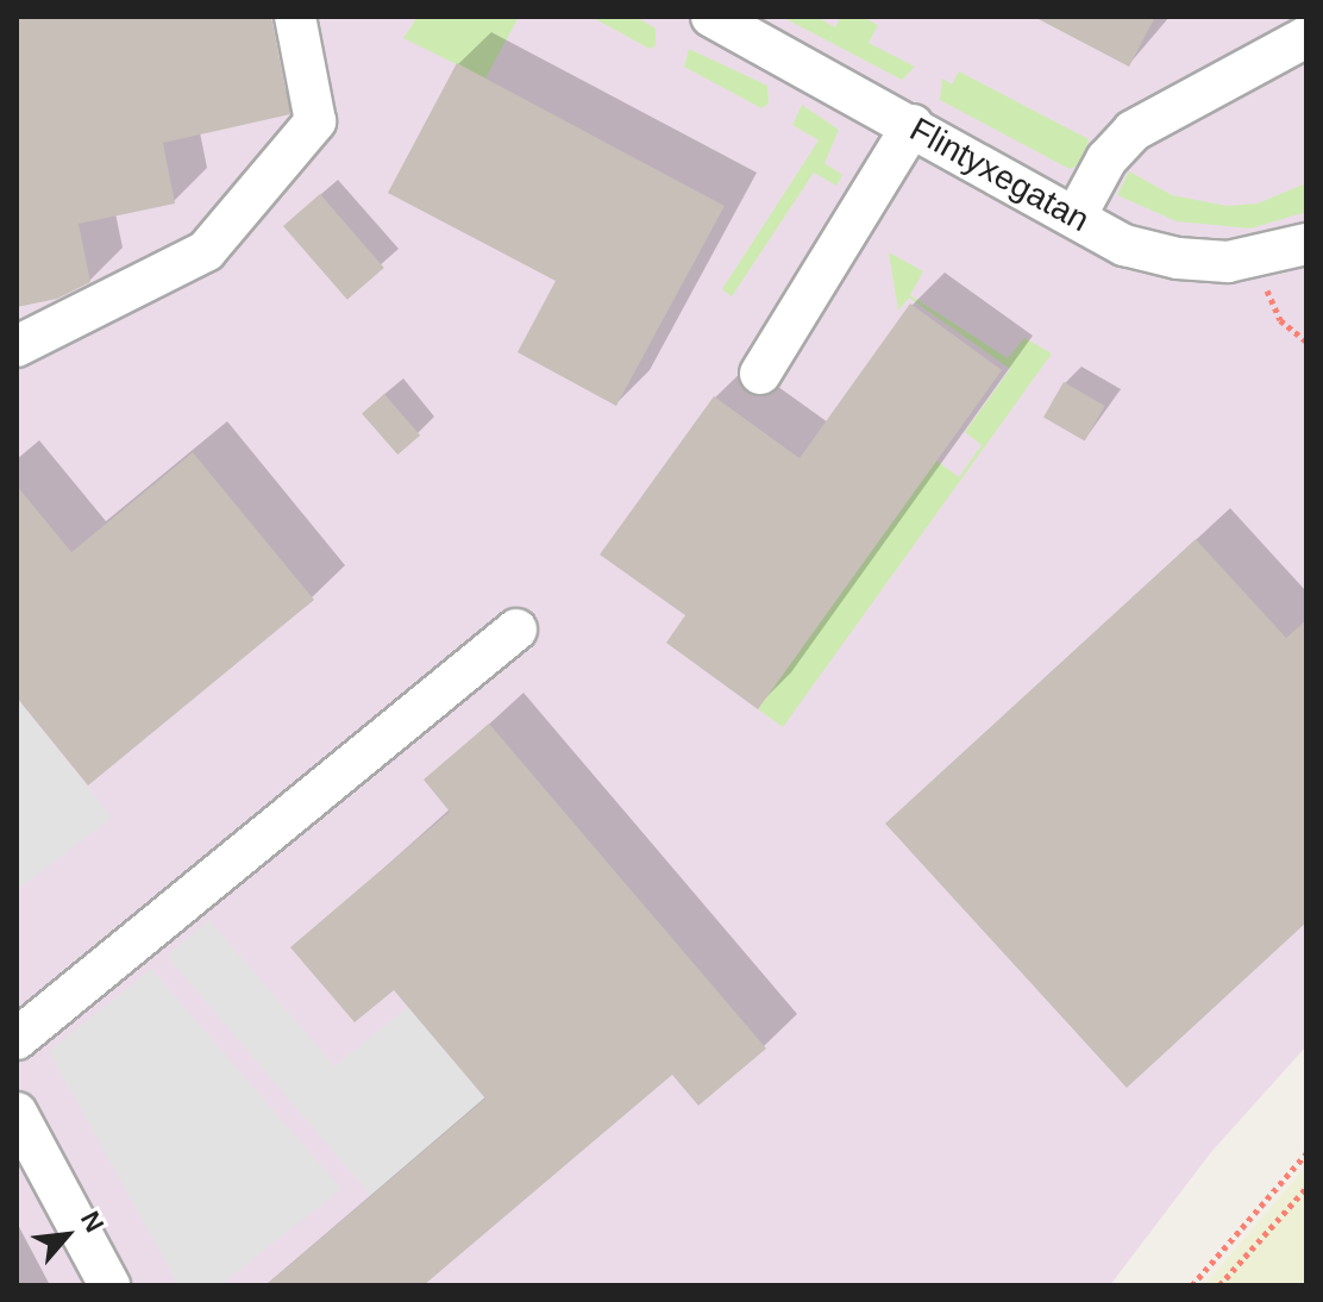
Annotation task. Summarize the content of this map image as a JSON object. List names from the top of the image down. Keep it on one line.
{"streets":{"street":["Flintyxegatan"]},"north":"top right"}
